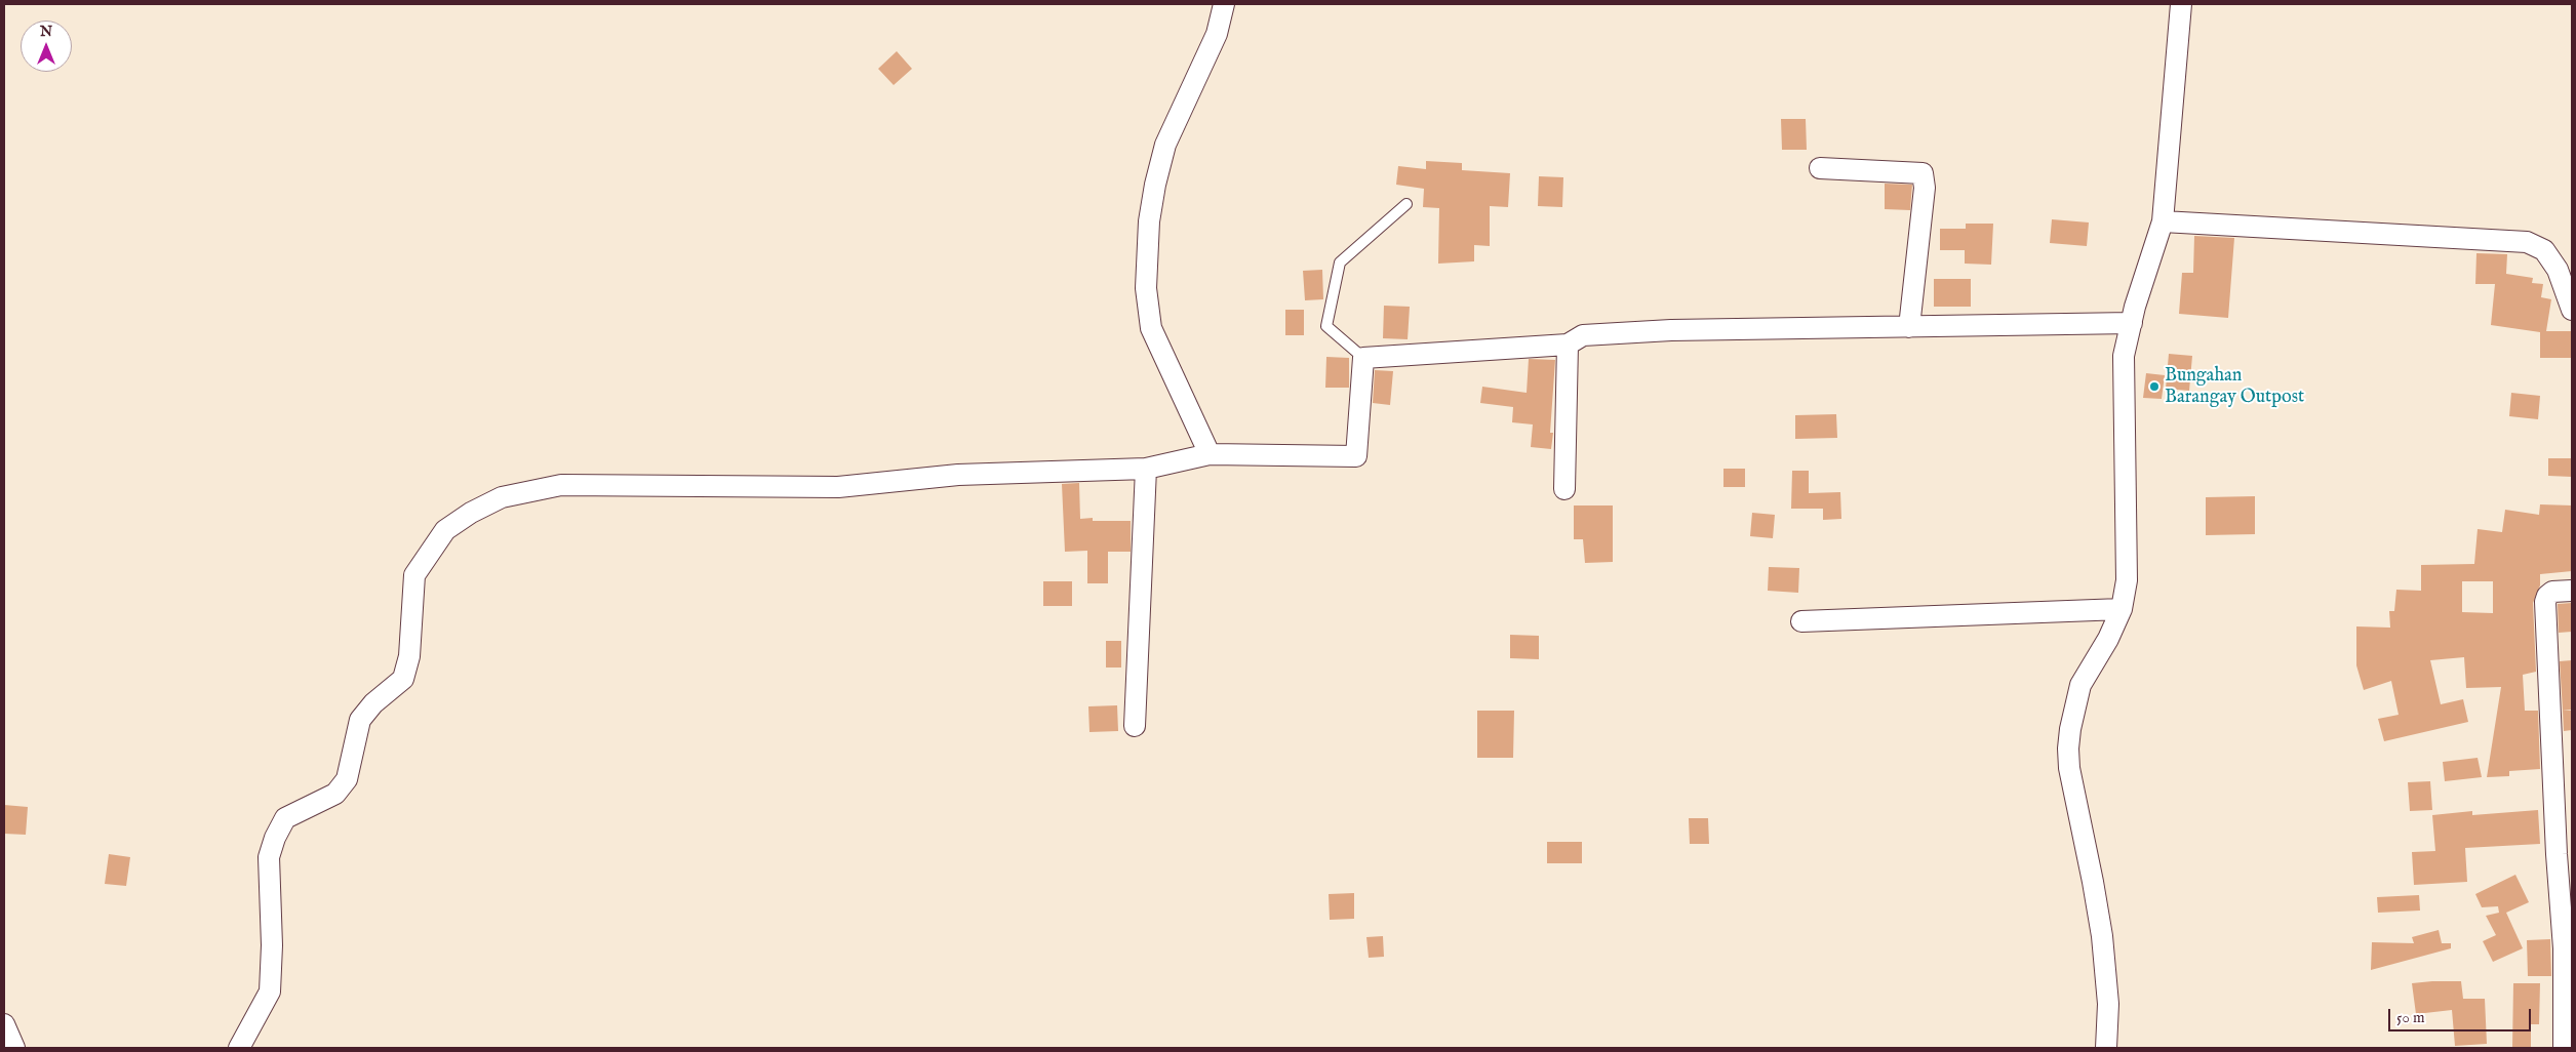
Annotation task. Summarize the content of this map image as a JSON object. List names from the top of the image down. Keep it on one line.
{"places":["Bungahan Barangay Outpost"],"scale_bar":"50 m","north":"top"}
